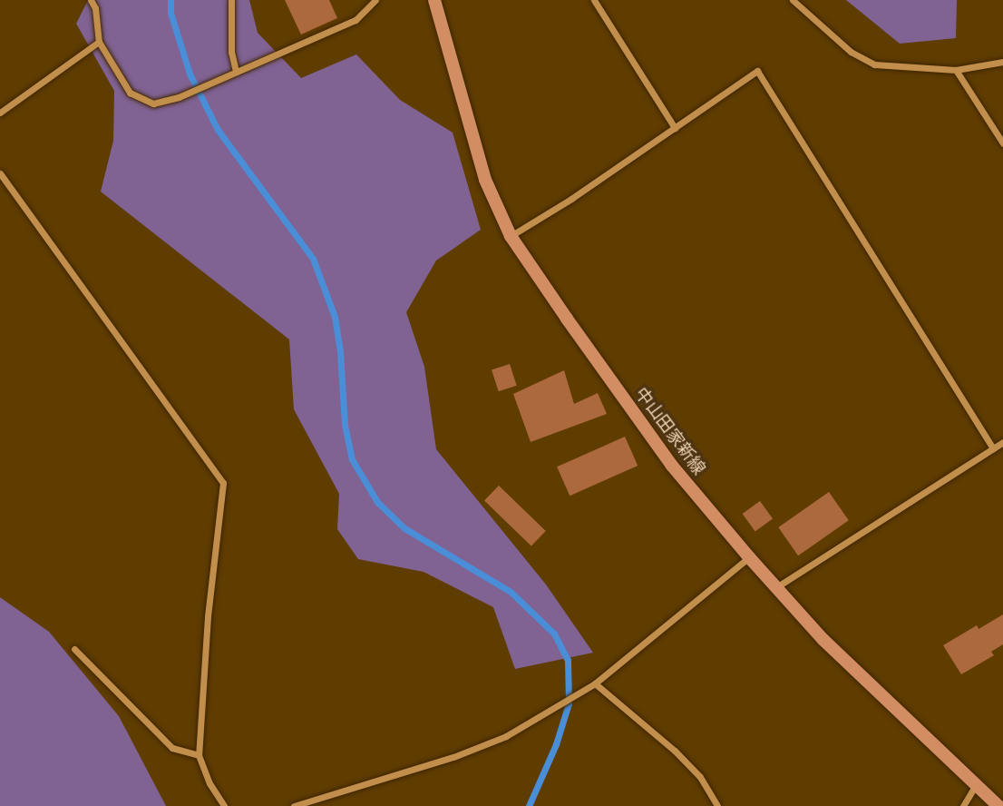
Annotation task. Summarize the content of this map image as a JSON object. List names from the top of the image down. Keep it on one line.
{"streets":{"main road":["中山田家新線"]}}
